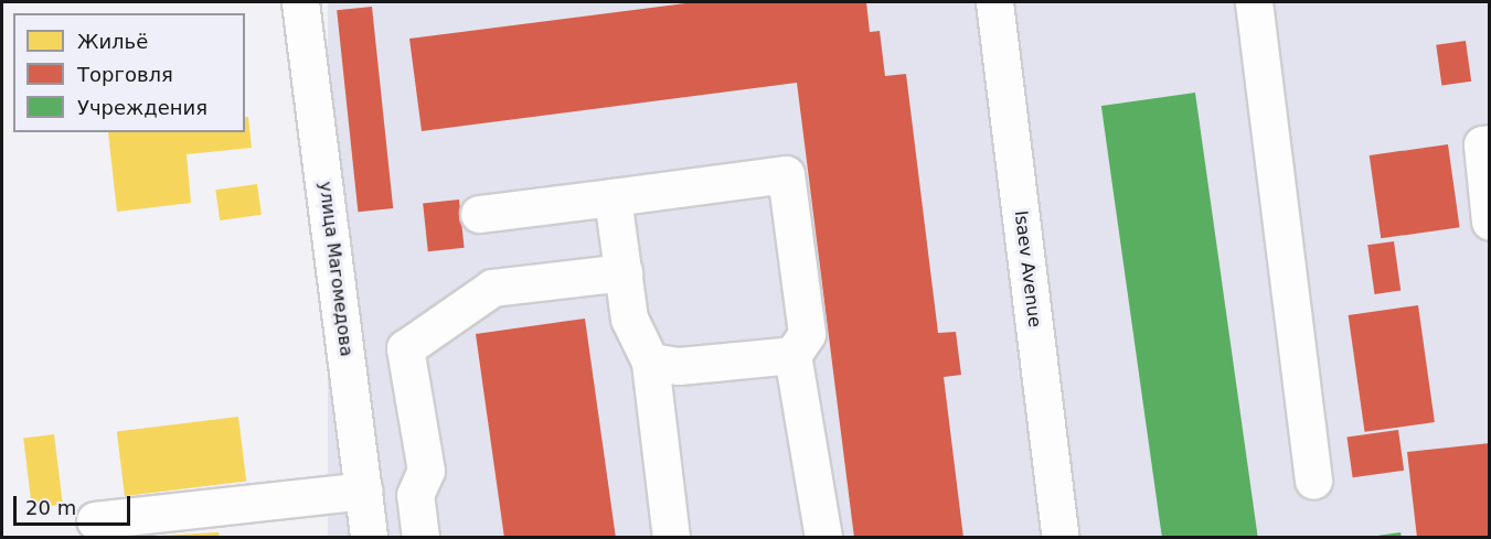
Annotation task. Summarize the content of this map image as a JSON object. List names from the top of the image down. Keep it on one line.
{"streets":{"street":["улица Магомедова","Isaev Avenue"]},"legend":["Жильё","Торговля","Учреждения"],"scale_bar":"20 m"}
